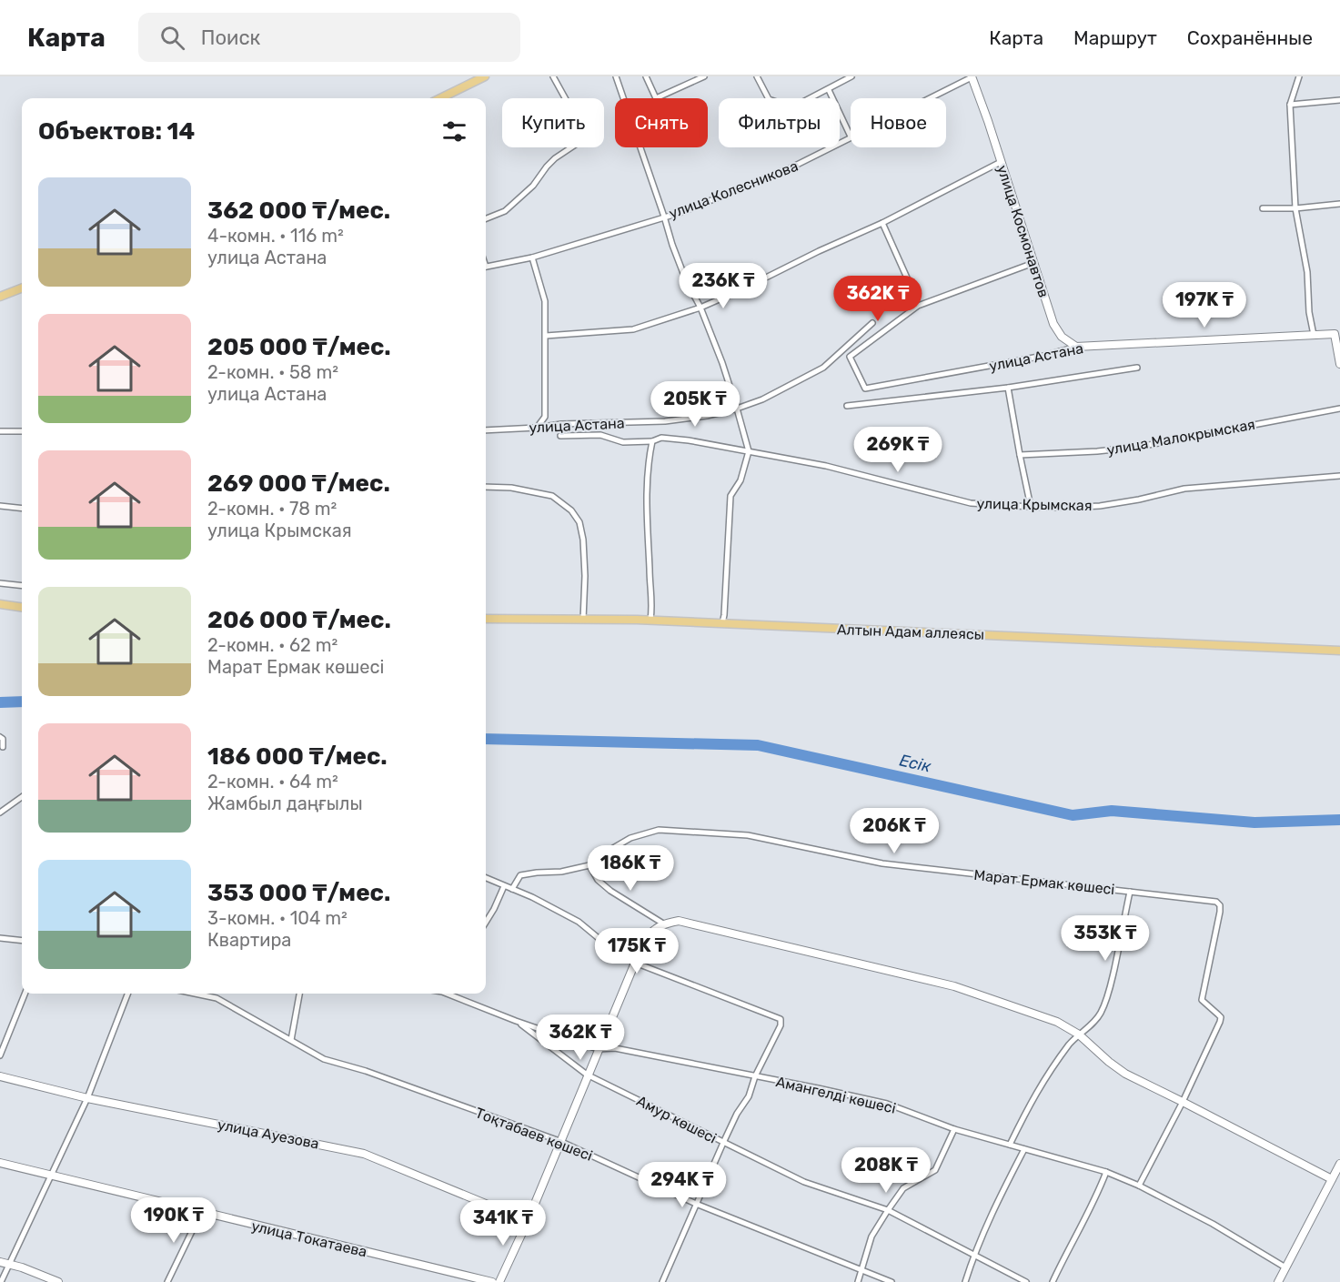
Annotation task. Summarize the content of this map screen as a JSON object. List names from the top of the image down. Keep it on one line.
{"streets":{"main road":["Алтын Адам аллеясы"],"street":["улица Колесникова","улица Космонавтов","улица Астана","улица Малокрымская","улица Крымская","Марат Ермак көшесі","Амангелді көшесі","Амур көшесі","улица Ауезова","Тоқтабаев көшесі","улица Токатаева"]},"crossings":[["улица Колесникова","улица Космонавтов"],["улица Космонавтов","улица Астана"],["Амангелді көшесі","Амур көшесі"]],"water":["Есік"],"page":{"header":"Карта","search":"Поиск","nav":["Карта","Маршрут","Сохранённые"],"chip":["Купить","Снять","Фильтры","Новое"],"heading":"Объектов: 14","list":[{"name":"362 000 ₸/мес.","note":"4-комн. · 116 m² · улица Астана"},{"name":"205 000 ₸/мес.","note":"2-комн. · 58 m² · улица Астана"},{"name":"269 000 ₸/мес.","note":"2-комн. · 78 m² · улица Крымская"},{"name":"206 000 ₸/мес.","note":"2-комн. · 62 m² · Марат Ермак көшесі"},{"name":"186 000 ₸/мес.","note":"2-комн. · 64 m² · Жамбыл даңғылы"},{"name":"353 000 ₸/мес.","note":"3-комн. · 104 m² · Квартира"}],"price":["236K ₸","362K ₸","197K ₸","205K ₸","269K ₸","206K ₸","186K ₸","353K ₸","175K ₸","362K ₸","208K ₸","294K ₸","190K ₸","341K ₸"]}}
